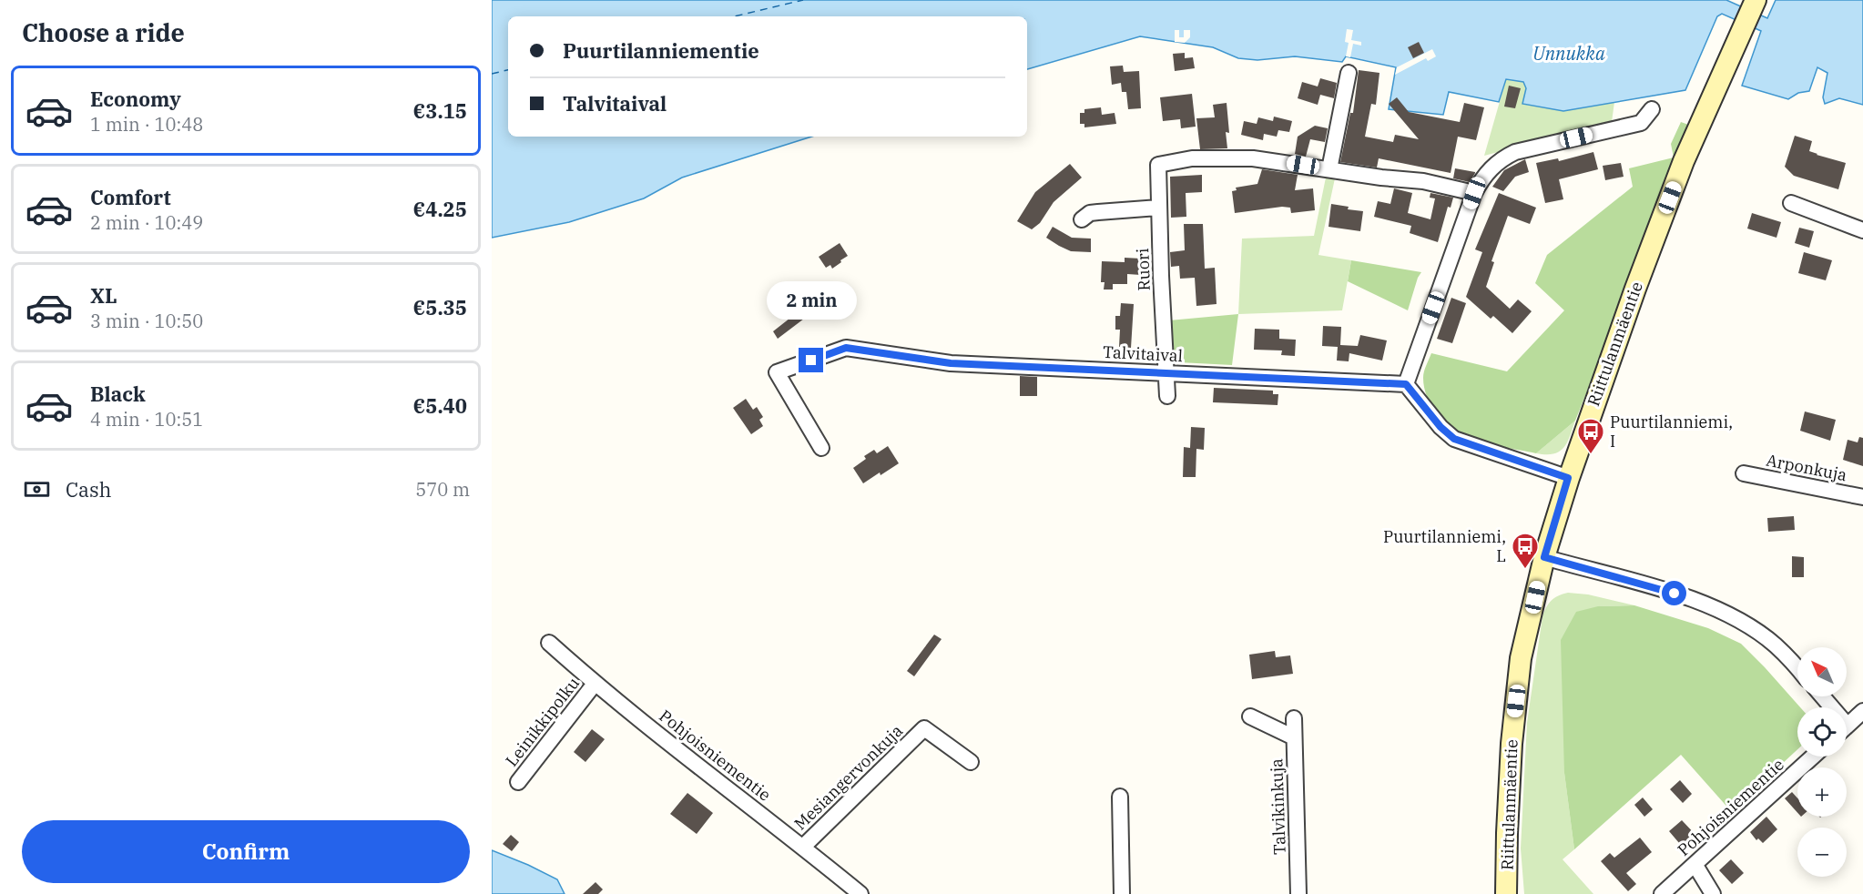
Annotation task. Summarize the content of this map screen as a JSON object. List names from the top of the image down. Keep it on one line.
{"streets":{"street":["Ruori","Riittulanmäentie","Talvitaival","Arponkuja","Leinikkipolku","Pohjoisniementie","Mesiangervonkuja","Talvikinkuja"]},"crossings":[["Ruori","Talvitaival"],["Leinikkipolku","Pohjoisniementie"],["Pohjoisniementie","Mesiangervonkuja"]],"water":["Unnukka"],"places":{"bus stop":["Puurtilanniemi, I","Puurtilanniemi, L"]},"north":"top left","page":{"heading":"Choose a ride","banner":["Puurtilanniementie","Talvitaival"],"list":[{"name":"Economy","note":"1 min · 10:48","value":"€3.15"},{"name":"Comfort","note":"2 min · 10:49","value":"€4.25"},{"name":"XL","note":"3 min · 10:50","value":"€5.35"},{"name":"Black","note":"4 min · 10:51","value":"€5.40"}],"bubble":"2 min","pay":["Cash","570 m"],"map_buttons":["+","−"],"buttons":"Confirm"}}
